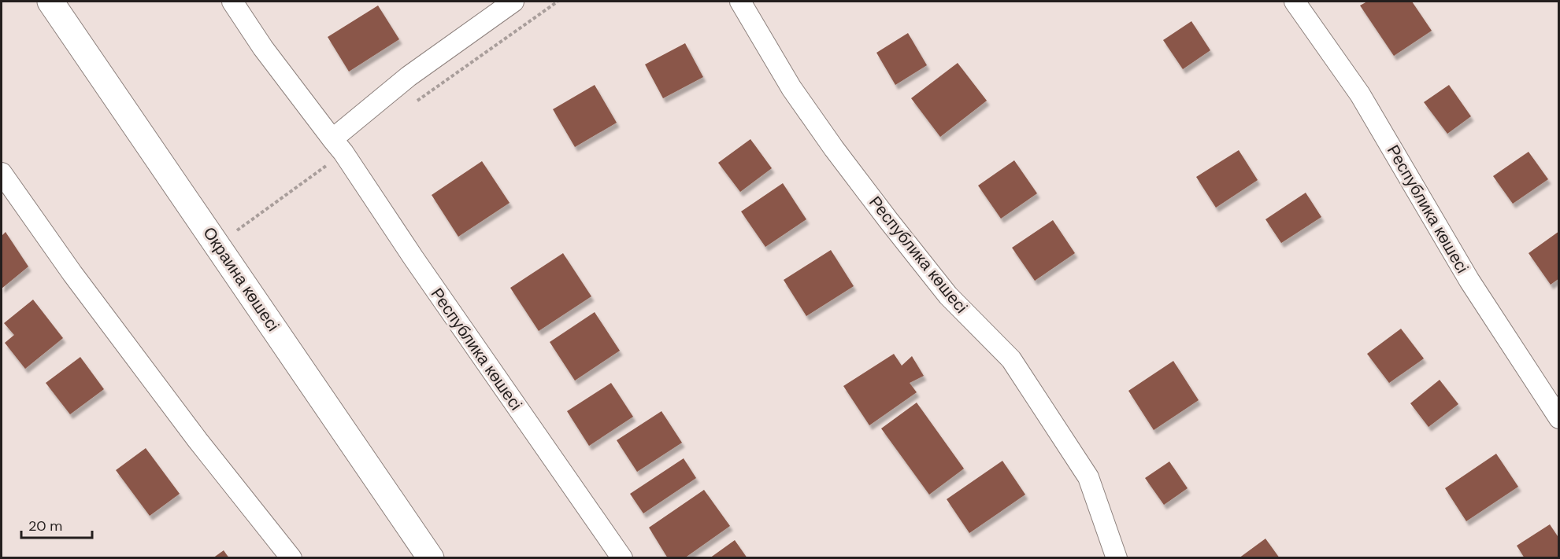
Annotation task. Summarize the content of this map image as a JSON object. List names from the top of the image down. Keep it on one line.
{"streets":{"main road":["Окраина көшесі"],"street":["Республика көшесі"]},"scale_bar":"20 m"}
